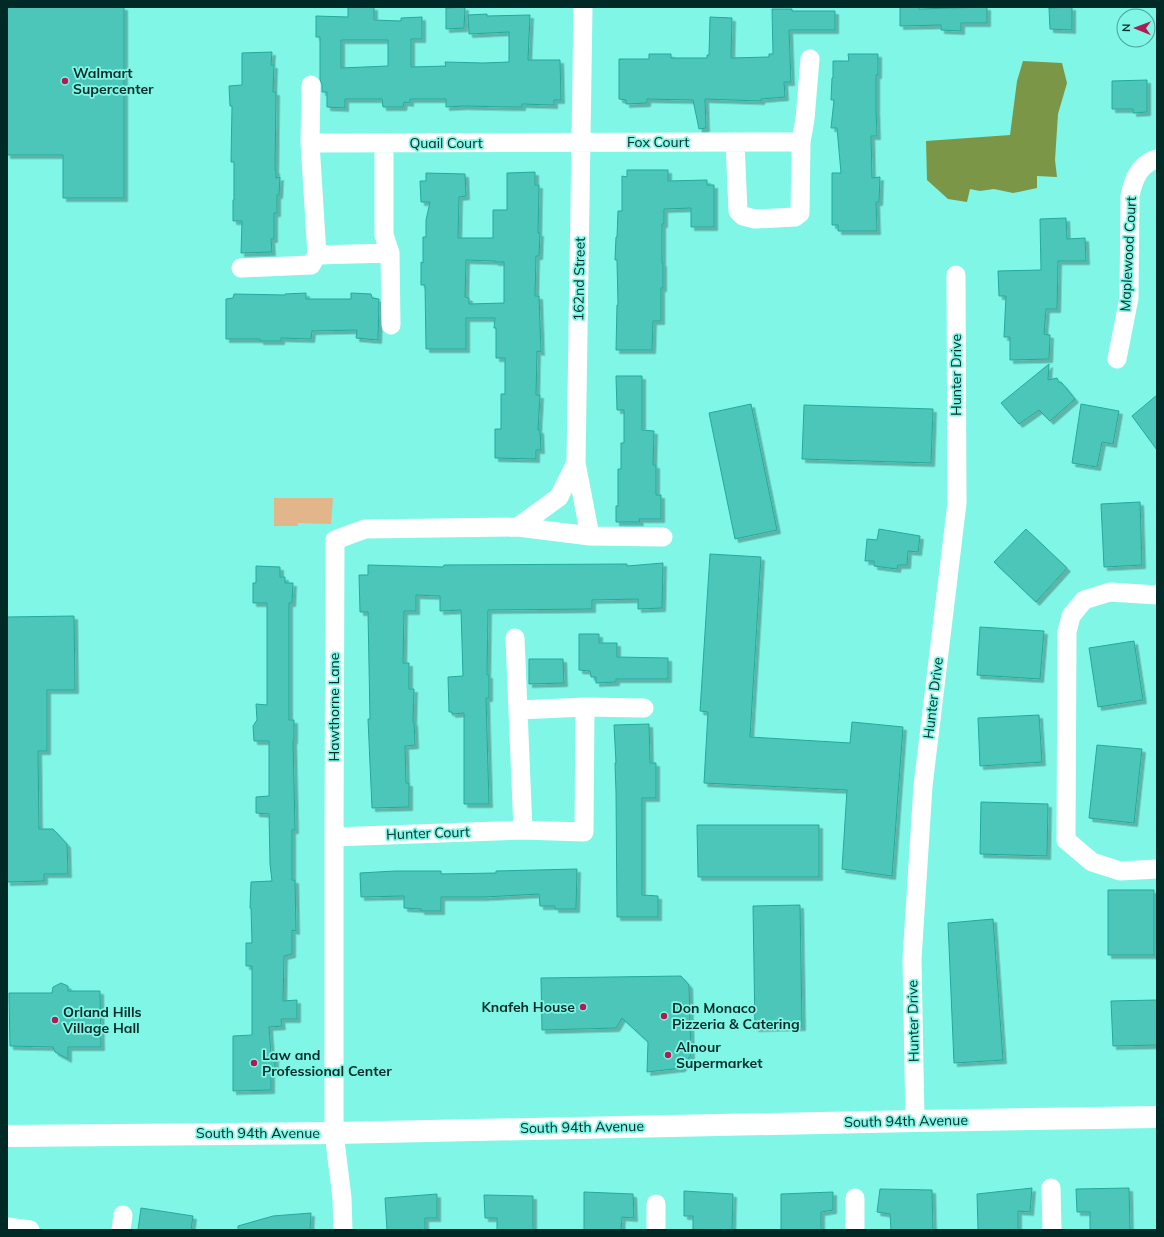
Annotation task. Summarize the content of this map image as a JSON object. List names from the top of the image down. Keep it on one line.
{"streets":{"street":["Fox Court","Quail Court","Maplewood Court","162nd Street","Hunter Drive","Hawthorne Lane","Hunter Court","South 94th Avenue"]},"crossings":[["Fox Court","Quail Court"],["Fox Court","162nd Street"],["Quail Court","162nd Street"],["162nd Street","Hawthorne Lane"],["Hunter Drive","South 94th Avenue"],["Hawthorne Lane","Hunter Court"],["Hawthorne Lane","South 94th Avenue"]],"places":["Walmart Supercenter","Knafeh House","Don Monaco Pizzeria & Catering","Orland Hills Village Hall","Alnour Supermarket","Law and Professional Center"],"north":"left"}
